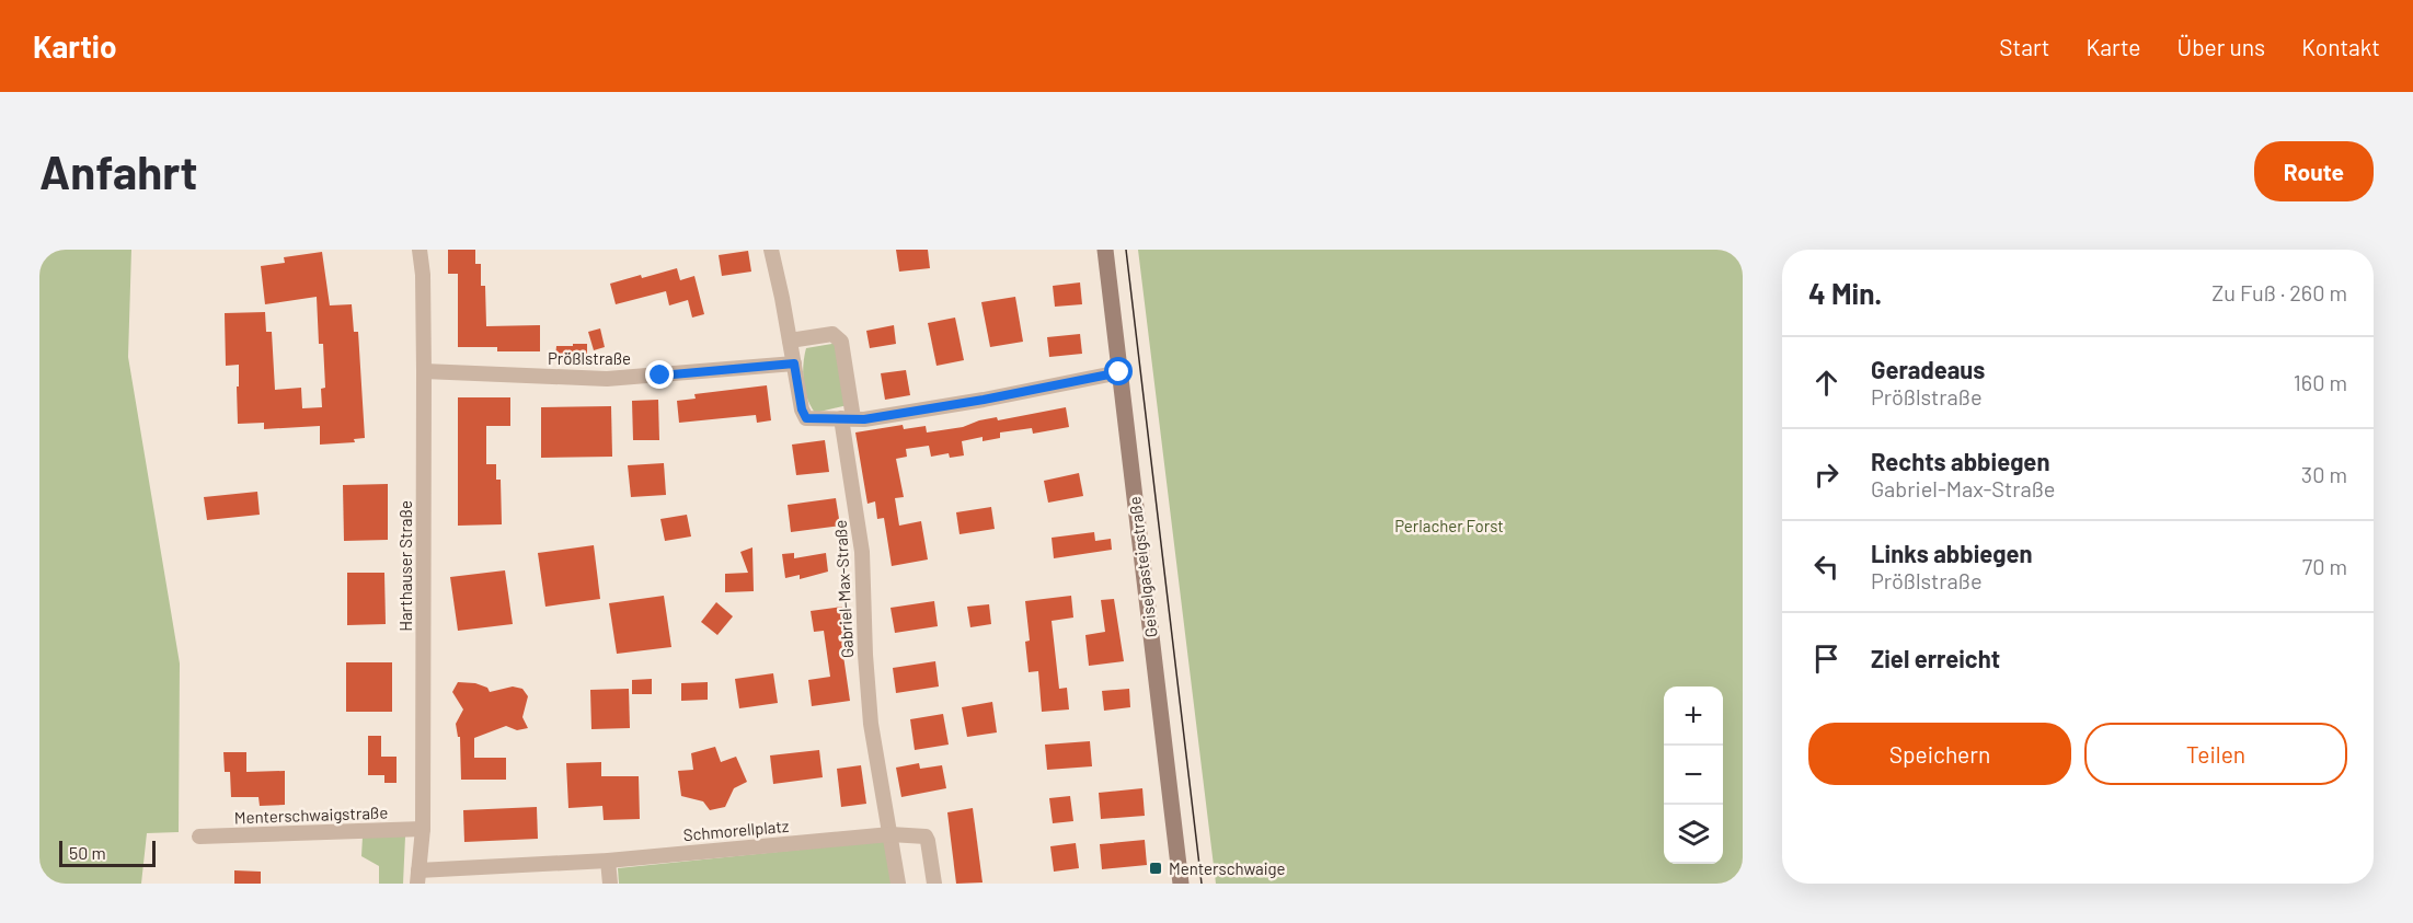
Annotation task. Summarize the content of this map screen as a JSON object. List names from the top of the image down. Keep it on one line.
{"streets":{"main road":["Geiselgasteigstraße"],"street":["Prößlstraße","Harthauser Straße","Gabriel-Max-Straße","Menterschwaigstraße","Schmorellplatz"]},"crossings":[["Prößlstraße","Harthauser Straße"],["Harthauser Straße","Menterschwaigstraße"],["Gabriel-Max-Straße","Schmorellplatz"]],"parks":["Perlacher Forst"],"places":{"transit":["Menterschwaige"]},"scale_bar":"50 m","page":{"header":"Kartio","nav":["Start","Karte","Über uns","Kontakt"],"buttons":["Route",["Speichern","Teilen"]],"title":"Anfahrt","heading":["4 Min.","Zu Fuß · 260 m"],"list":[["Geradeaus","Prößlstraße","160 m"],["Rechts abbiegen","Gabriel-Max-Straße","30 m"],["Links abbiegen","Prößlstraße","70 m"],"Ziel erreicht"],"map_buttons":["+","−"],"scale":"50 m"}}
